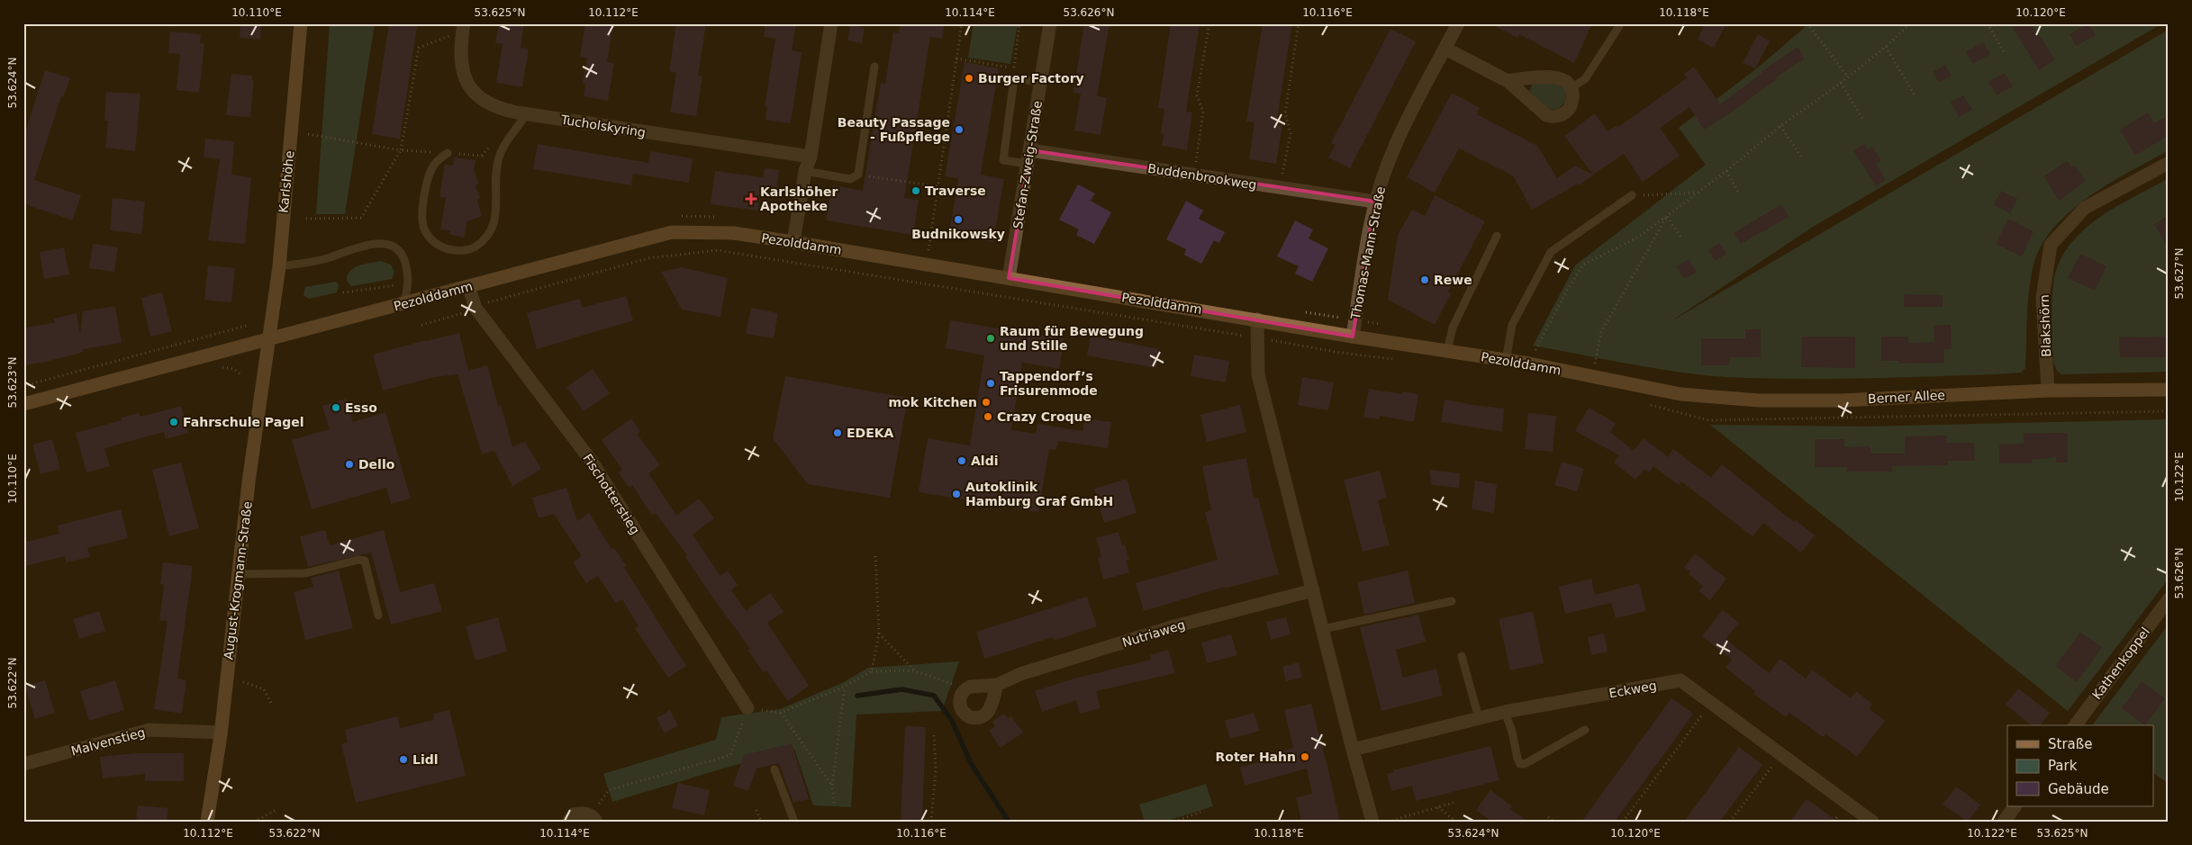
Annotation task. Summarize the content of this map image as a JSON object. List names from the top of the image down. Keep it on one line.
{"streets":{"street":["Tucholskyring","Stefan-Zweig-Straße","Buddenbrookweg","Karlshöhe","Pezolddamm","Thomas-Mann-Straße","Blakshörn","Berner Allee","Fischotterstieg","August-Krogmann-Straße","Nutriaweg","Kathenkoppel","Eckweg","Malvenstieg"]},"crossings":[["Stefan-Zweig-Straße","Buddenbrookweg"],["Stefan-Zweig-Straße","Pezolddamm"],["Buddenbrookweg","Thomas-Mann-Straße"],["Karlshöhe","Pezolddamm"],["Karlshöhe","August-Krogmann-Straße"],["Pezolddamm","Thomas-Mann-Straße"],["Pezolddamm","Berner Allee"],["Pezolddamm","Fischotterstieg"],["Pezolddamm","August-Krogmann-Straße"],["Blakshörn","Berner Allee"],["August-Krogmann-Straße","Malvenstieg"]],"places":{"other":["Burger Factory","Beauty Passage - Fußpflege","Traverse","Budnikowsky","Rewe","Raum für Bewegung und Stille","Tappendorf’s Frisurenmode","mok Kitchen","Esso","Crazy Croque","Fahrschule Pagel","EDEKA","Aldi","Dello","Autoklinik Hamburg Graf GmbH","Roter Hahn","Lidl"],"health":["Karlshöher Apotheke"]},"legend":["Straße","Park","Gebäude"],"coordinates":["10.110°E","53.625°N","10.112°E","10.114°E","53.626°N","10.116°E","10.118°E","10.120°E","53.624°N","53.627°N","53.623°N","10.122°E","53.622°N"]}
